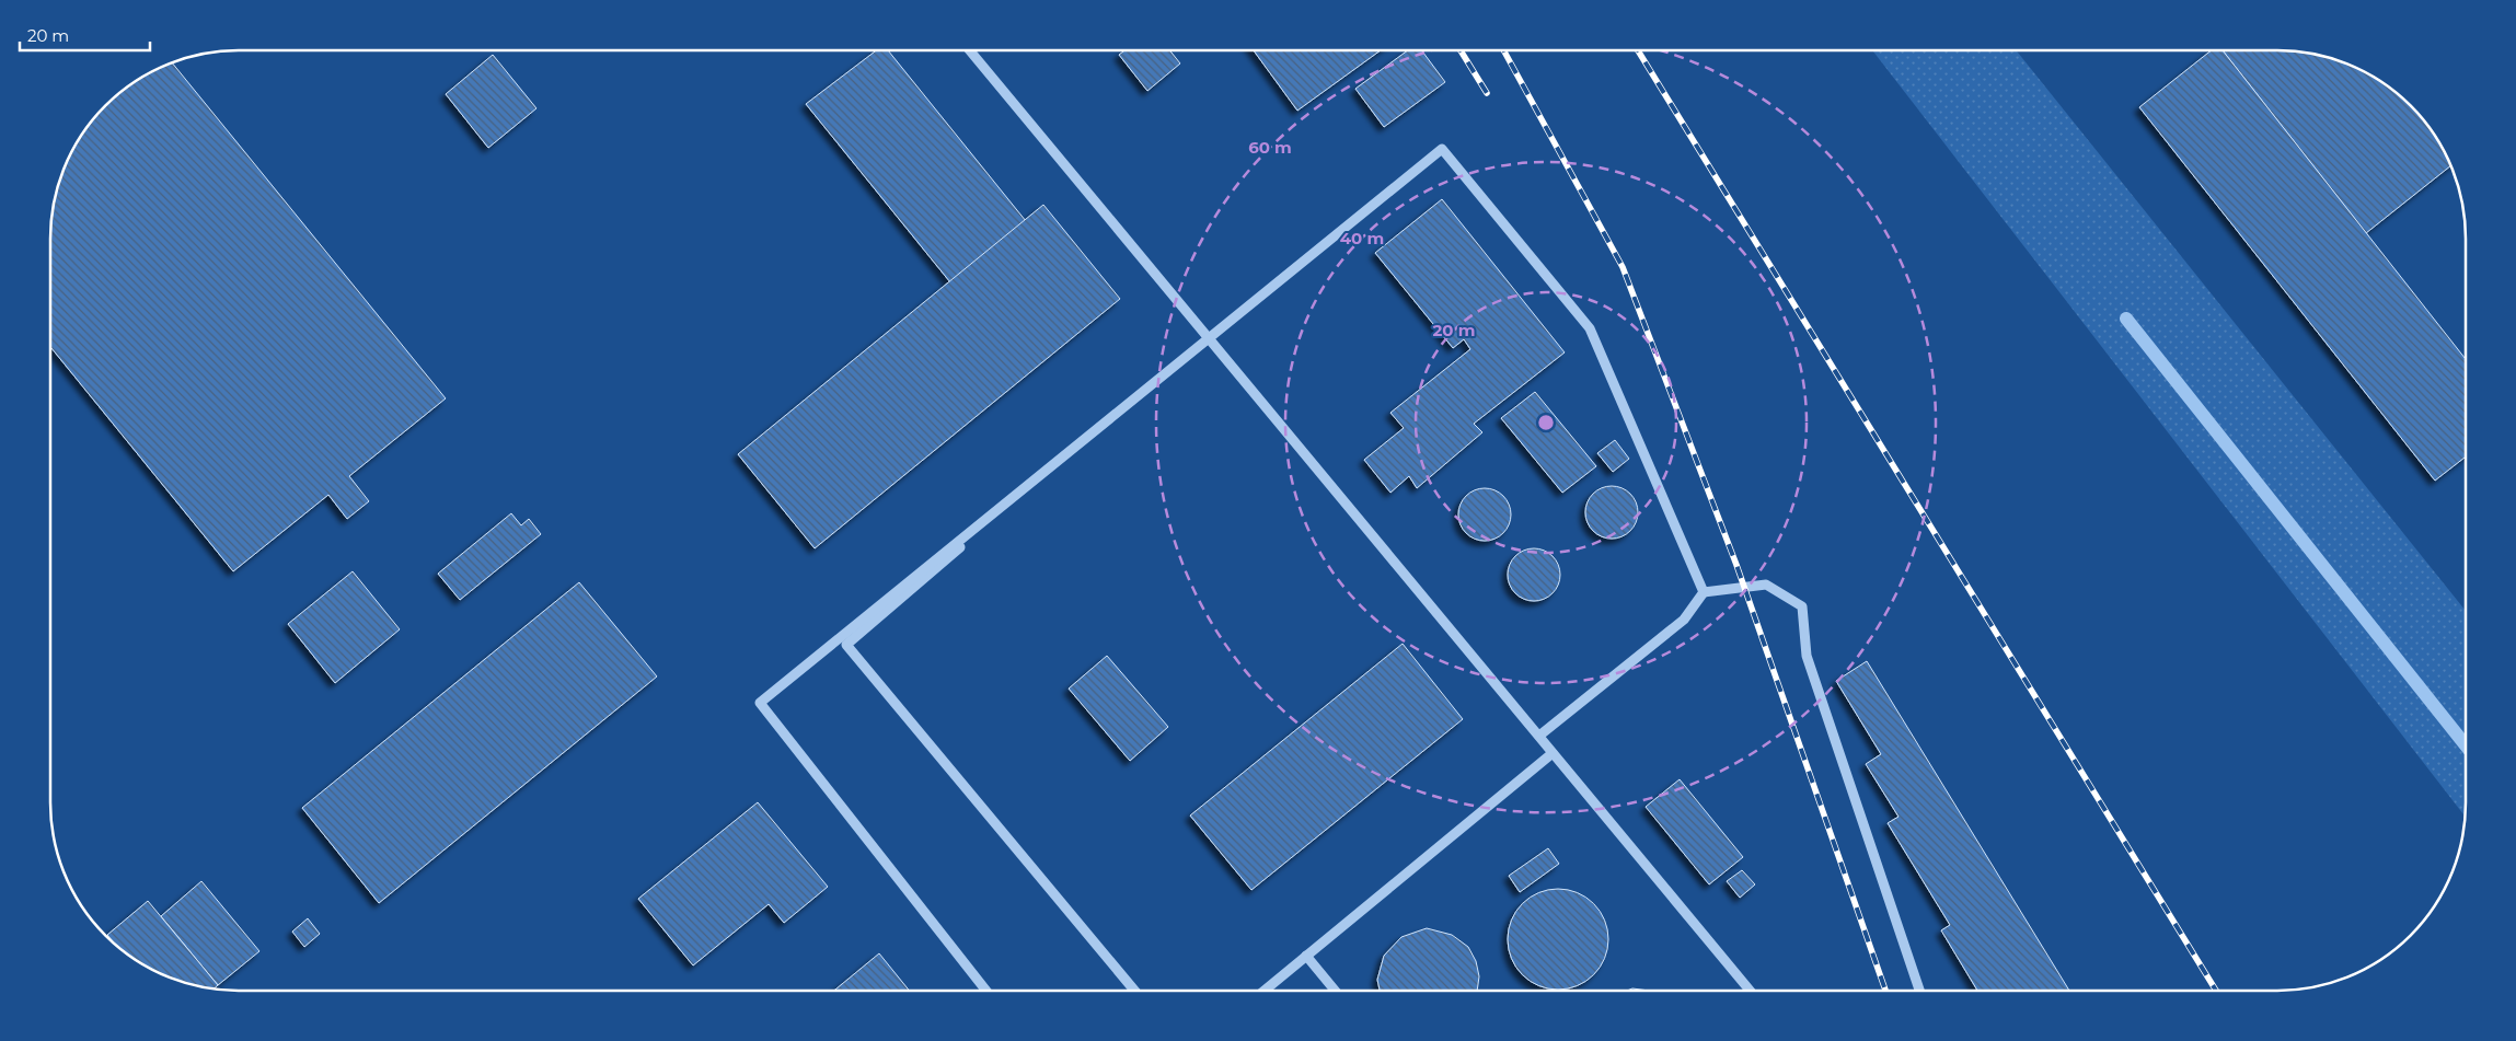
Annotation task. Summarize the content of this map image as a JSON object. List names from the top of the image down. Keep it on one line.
{"scale_bar":"20 m","rings":["60 m","40 m","20 m"]}
